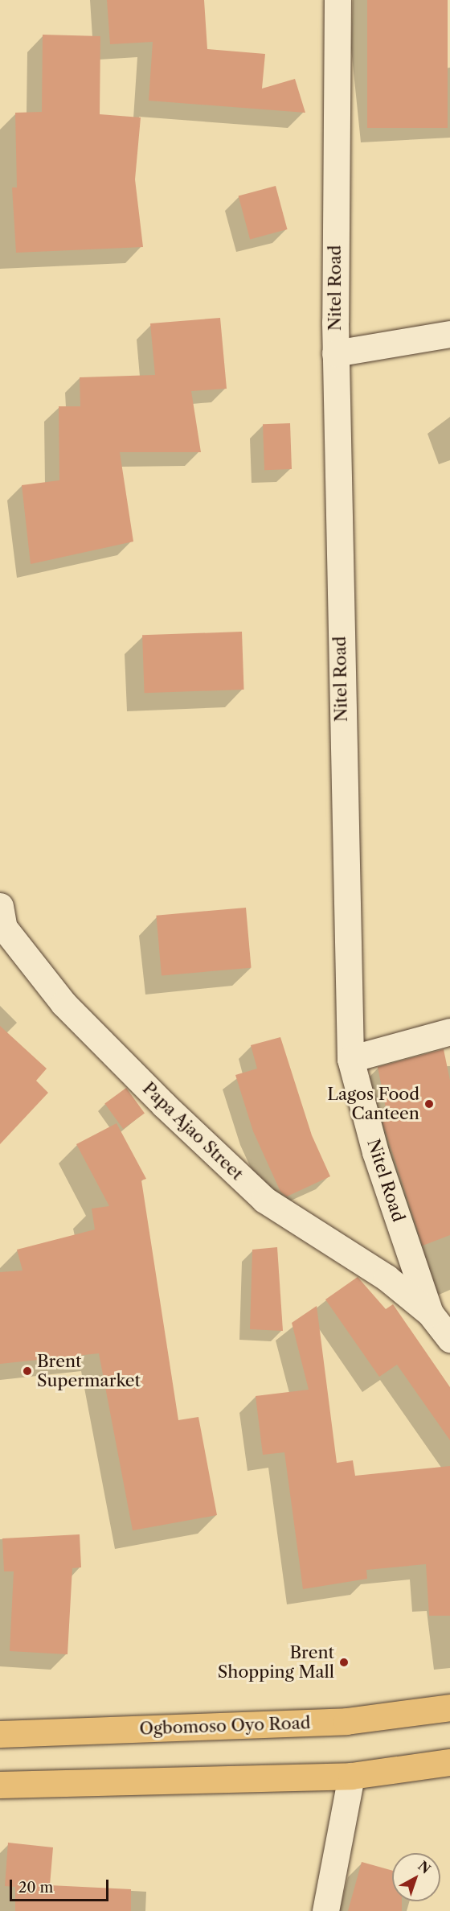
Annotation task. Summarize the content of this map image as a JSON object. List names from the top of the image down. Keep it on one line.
{"streets":{"highway":["Ogbomoso Oyo Road"],"street":["Nitel Road","Papa Ajao Street"]},"crossings":[["Nitel Road","Papa Ajao Street"]],"places":["Lagos Food Canteen","Brent Supermarket","Brent Shopping Mall"],"scale_bar":"20 m","north":"top right"}
